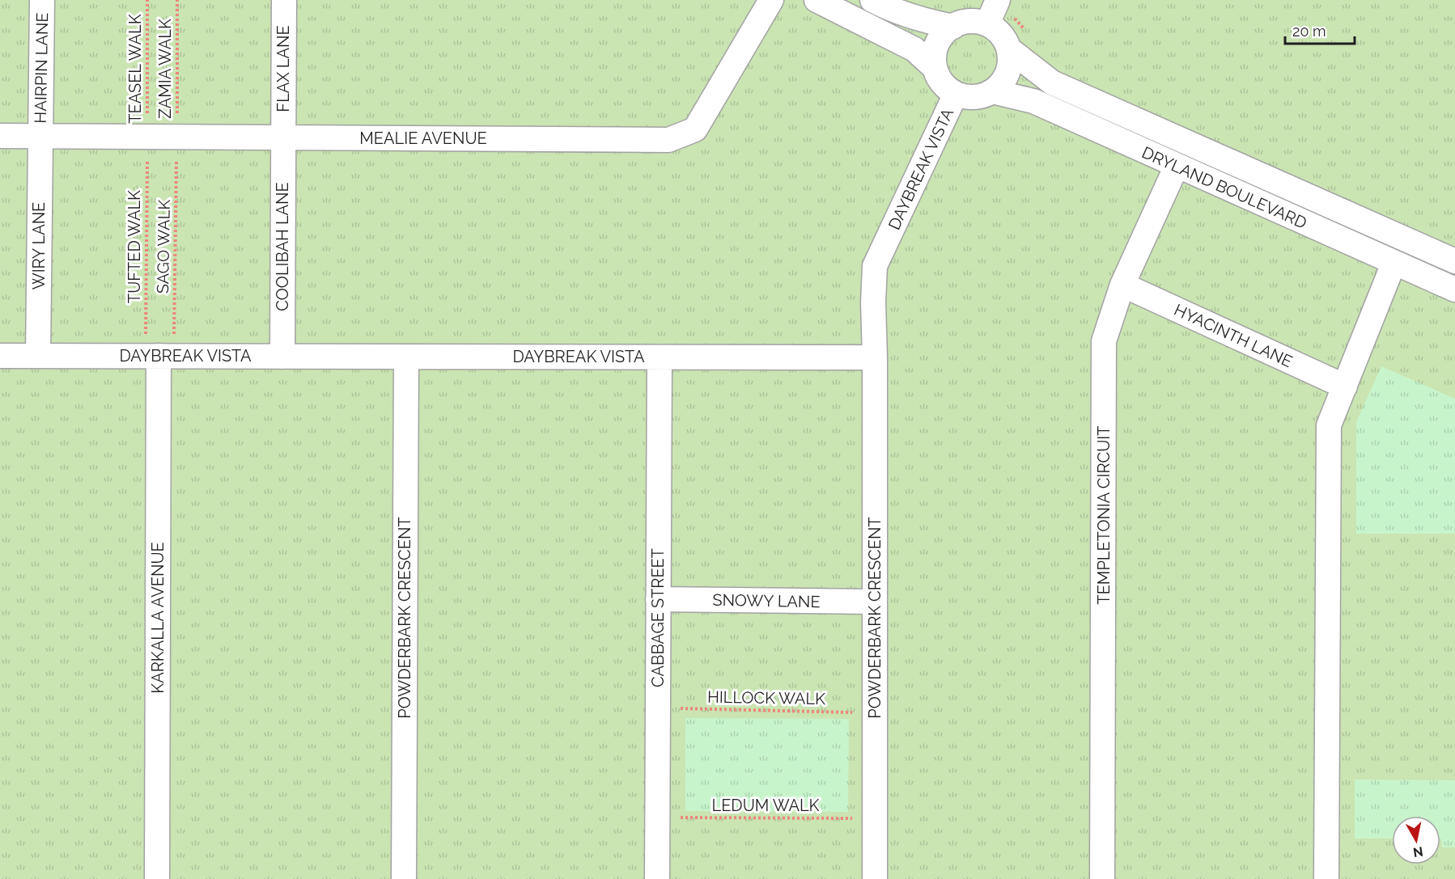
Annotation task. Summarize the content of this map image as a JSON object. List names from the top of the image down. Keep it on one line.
{"streets":{"street":["HAIRPIN LANE","FLAX LANE","MEALIE AVENUE","DAYBREAK VISTA","DRYLAND BOULEVARD","WIRY LANE","COOLIBAH LANE","HYACINTH LANE","TEMPLETONIA CIRCUIT","SNOWY LANE","KARKALLA AVENUE","POWDERBARK CRESCENT","CABBAGE STREET"],"path":["TEASEL WALK","ZAMIA WALK","TUFTED WALK","SAGO WALK","HILLOCK WALK","LEDUM WALK"]},"crossings":[["HAIRPIN LANE","MEALIE AVENUE"],["HAIRPIN LANE","WIRY LANE"],["TEASEL WALK","MEALIE AVENUE"],["TEASEL WALK","TUFTED WALK"],["ZAMIA WALK","MEALIE AVENUE"],["ZAMIA WALK","SAGO WALK"],["FLAX LANE","MEALIE AVENUE"],["FLAX LANE","COOLIBAH LANE"],["MEALIE AVENUE","WIRY LANE"],["MEALIE AVENUE","TUFTED WALK"],["MEALIE AVENUE","SAGO WALK"],["MEALIE AVENUE","COOLIBAH LANE"],["DAYBREAK VISTA","DRYLAND BOULEVARD"],["DAYBREAK VISTA","WIRY LANE"],["DAYBREAK VISTA","TUFTED WALK"],["DAYBREAK VISTA","SAGO WALK"],["DAYBREAK VISTA","COOLIBAH LANE"],["DAYBREAK VISTA","KARKALLA AVENUE"],["DAYBREAK VISTA","POWDERBARK CRESCENT"],["DAYBREAK VISTA","CABBAGE STREET"],["DRYLAND BOULEVARD","TEMPLETONIA CIRCUIT"],["TUFTED WALK","SAGO WALK"],["TUFTED WALK","KARKALLA AVENUE"],["SAGO WALK","KARKALLA AVENUE"],["HYACINTH LANE","TEMPLETONIA CIRCUIT"],["SNOWY LANE","POWDERBARK CRESCENT"],["SNOWY LANE","CABBAGE STREET"],["POWDERBARK CRESCENT","HILLOCK WALK"],["POWDERBARK CRESCENT","LEDUM WALK"],["CABBAGE STREET","HILLOCK WALK"],["CABBAGE STREET","LEDUM WALK"]],"scale_bar":"20 m","north":"bottom"}
